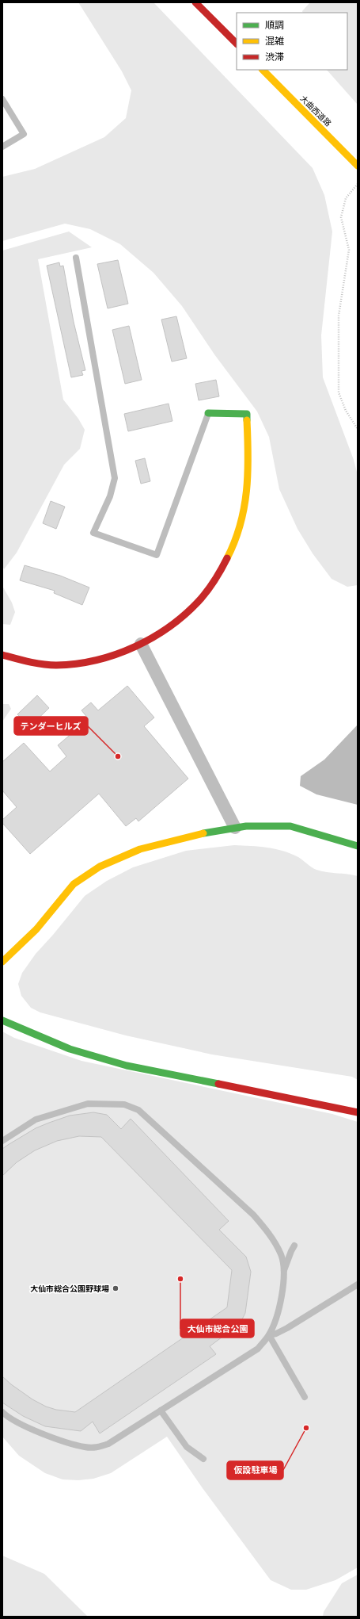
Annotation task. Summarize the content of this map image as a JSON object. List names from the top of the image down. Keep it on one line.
{"streets":{"main road":["大曲西道路"]},"places":["テンダーヒルズ","大仙市総合公園","大仙市総合公園野球場","仮設駐車場"],"legend":["順調","混雑","渋滞"]}
